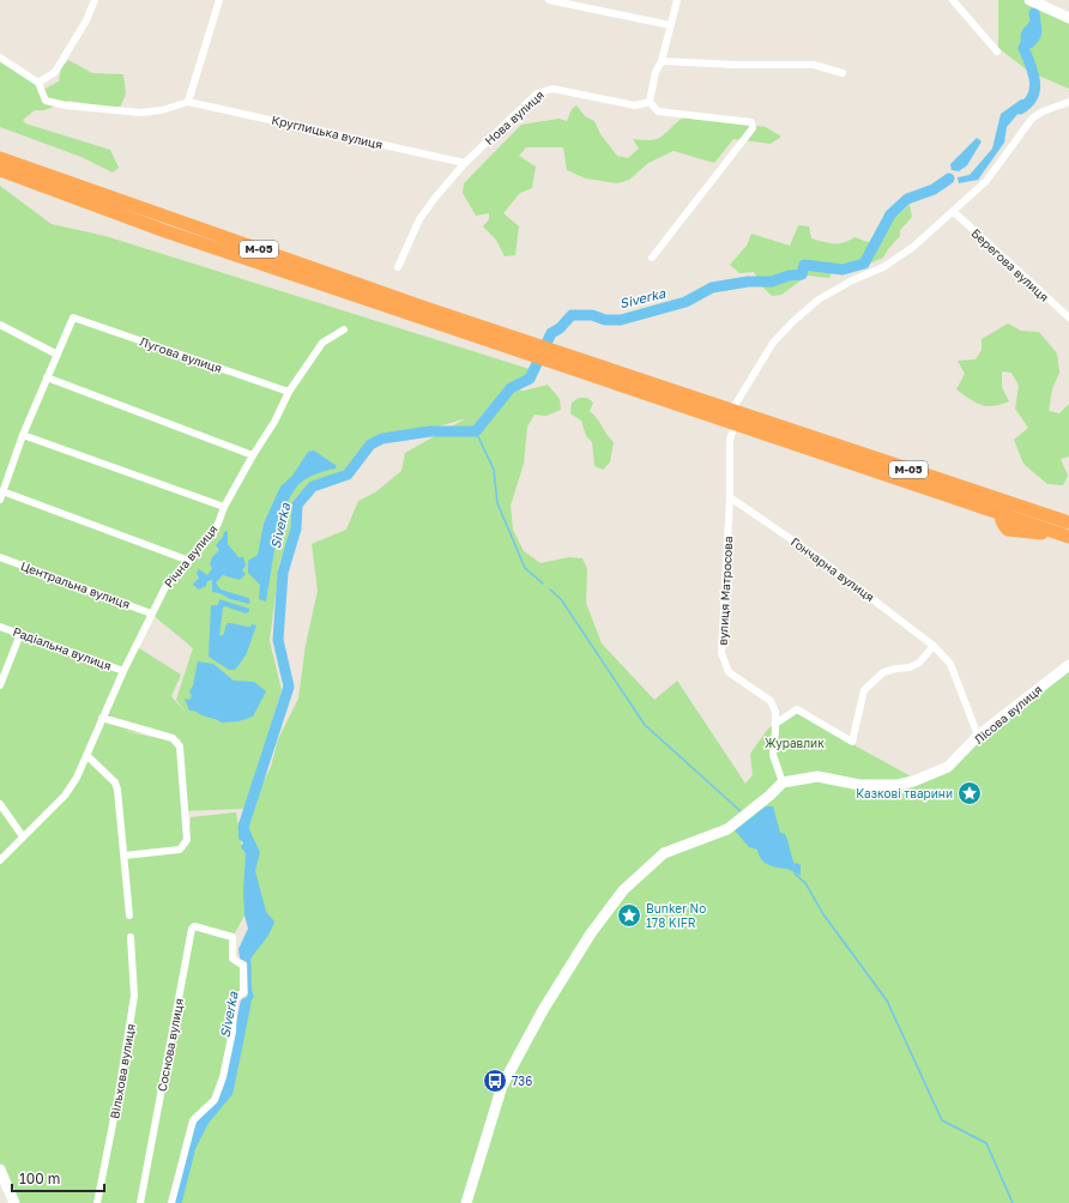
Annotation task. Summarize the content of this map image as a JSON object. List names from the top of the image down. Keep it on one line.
{"streets":{"highway":["М-05"],"street":["Нова вулиця","Круглицька вулиця","Берегова вулиця","Лугова вулиця","Річна вулиця","Гончарна вулиця","Центральна вулиця","вулиця Матросова","Радіальна вулиця","Лісова вулиця","Соснова вулиця","Вільхова вулиця"]},"crossings":[["Нова вулиця","Круглицька вулиця"],["Лугова вулиця","Річна вулиця"],["Річна вулиця","Центральна вулиця"],["Річна вулиця","Радіальна вулиця"],["Гончарна вулиця","вулиця Матросова"],["Гончарна вулиця","Лісова вулиця"],["вулиця Матросова","Лісова вулиця"]],"water":["Siverka"],"parks":["Журавлик"],"places":{"place":["Казкові тварини","Bunker No 178 KIFR"],"bus stop":["736"]},"scale_bar":"100 m"}
